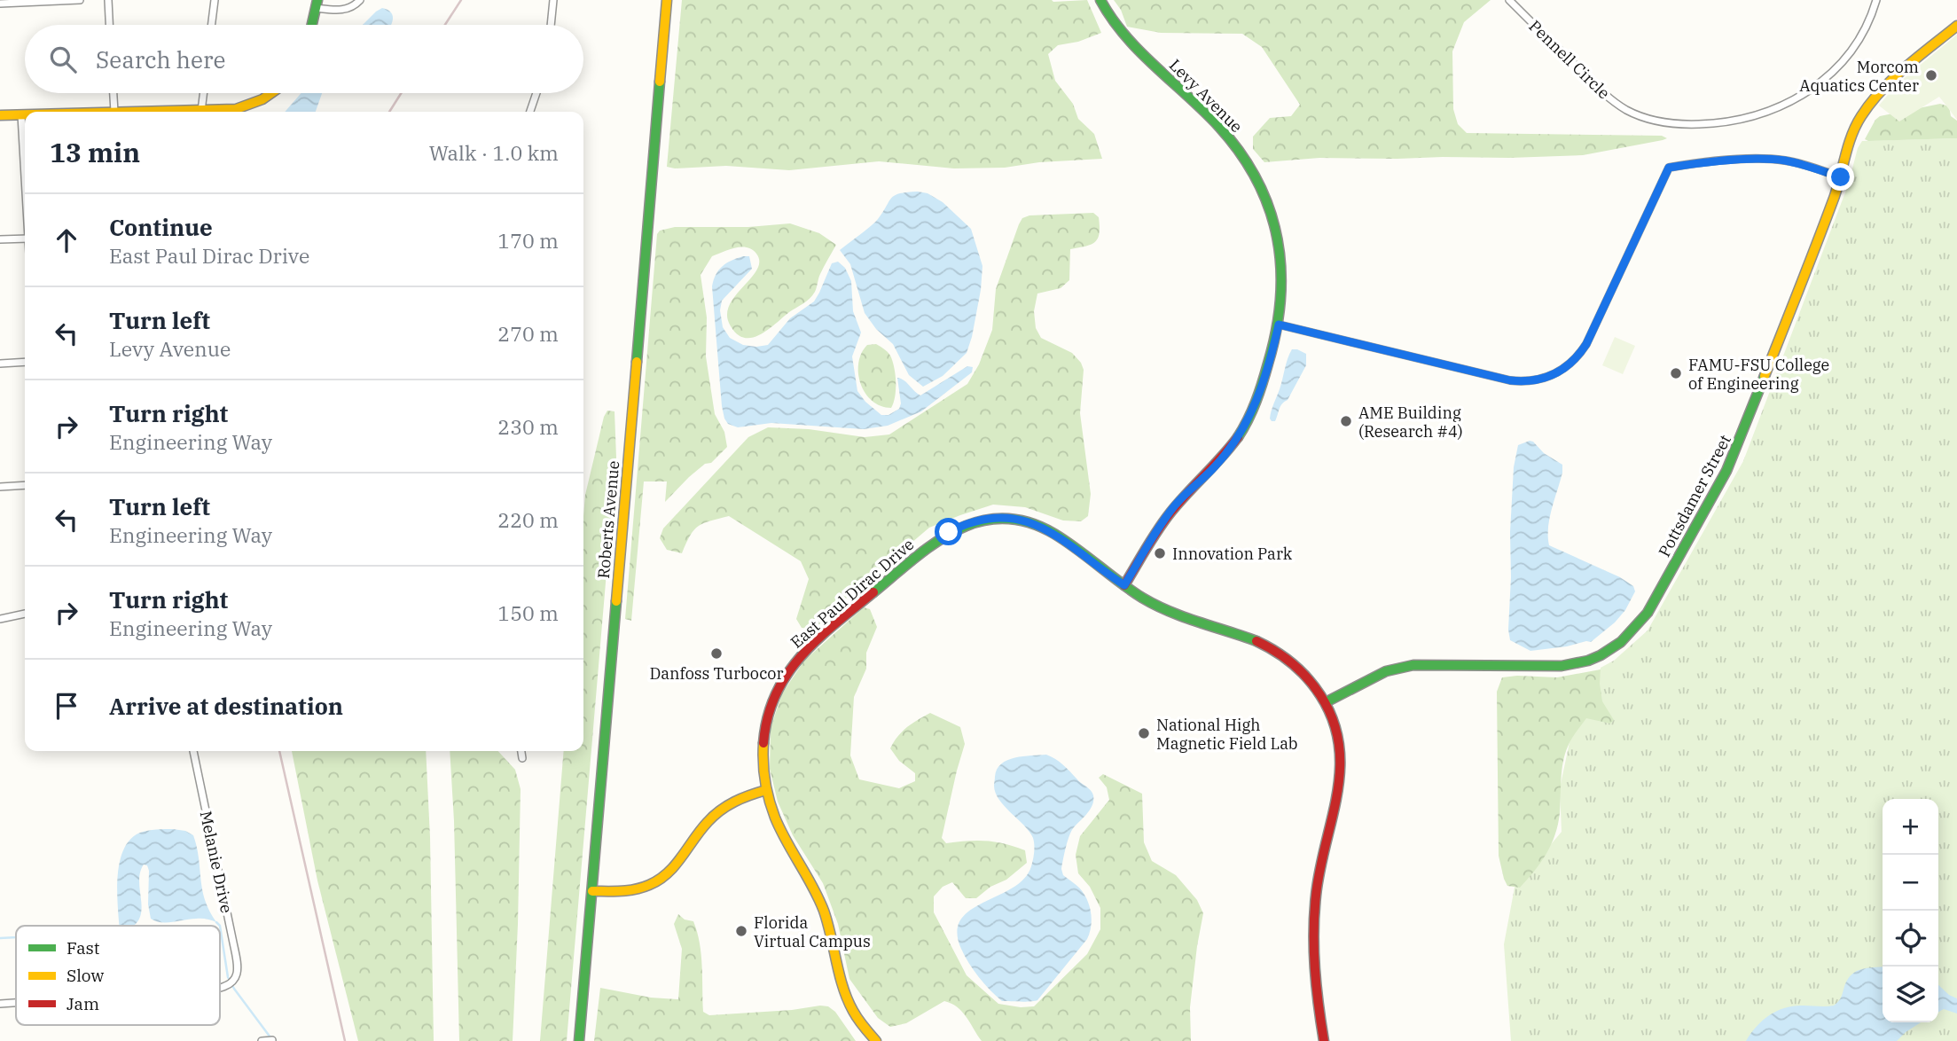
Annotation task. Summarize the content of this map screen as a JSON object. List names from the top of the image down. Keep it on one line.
{"streets":{"street":["Pennell Circle","Levy Avenue","Pottsdamer Street","Roberts Avenue","East Paul Dirac Drive","Melanie Drive"]},"crossings":[["Levy Avenue","East Paul Dirac Drive"],["Pottsdamer Street","East Paul Dirac Drive"]],"places":["Morcom Aquatics Center","FAMU-FSU College of Engineering","AME Building (Research #4)","Innovation Park","Danfoss Turbocor","National High Magnetic Field Lab","Florida Virtual Campus"],"legend":["Fast","Slow","Jam"],"page":{"search":"Search here","heading":["13 min","Walk · 1.0 km"],"list":[["Continue","East Paul Dirac Drive","170 m"],["Turn left","Levy Avenue","270 m"],["Turn right","Engineering Way","230 m"],["Turn left","Engineering Way","220 m"],["Turn right","Engineering Way","150 m"],"Arrive at destination"],"map_buttons":["+","−"]}}
